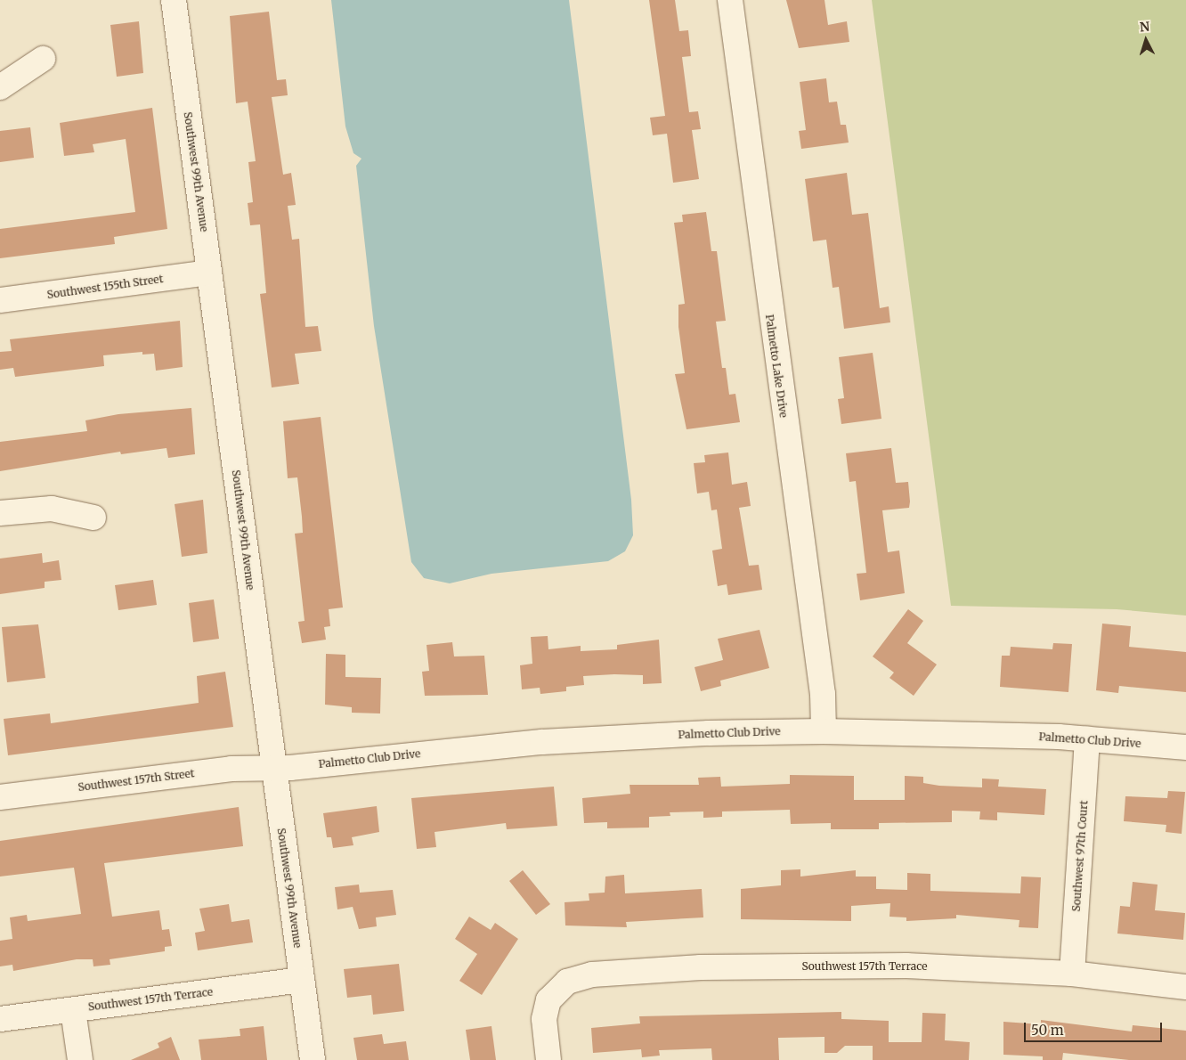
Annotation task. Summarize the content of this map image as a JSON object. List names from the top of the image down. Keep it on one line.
{"streets":{"street":["Southwest 99th Avenue","Southwest 155th Street","Palmetto Lake Drive","Palmetto Club Drive","Southwest 157th Street","Southwest 97th Court","Southwest 157th Terrace"]},"crossings":[["Southwest 99th Avenue","Southwest 155th Street"],["Southwest 99th Avenue","Palmetto Club Drive"],["Southwest 99th Avenue","Southwest 157th Street"],["Southwest 99th Avenue","Southwest 157th Terrace"],["Palmetto Lake Drive","Palmetto Club Drive"],["Palmetto Club Drive","Southwest 157th Street"],["Palmetto Club Drive","Southwest 97th Court"],["Southwest 97th Court","Southwest 157th Terrace"]],"scale_bar":"50 m","north":"top"}
